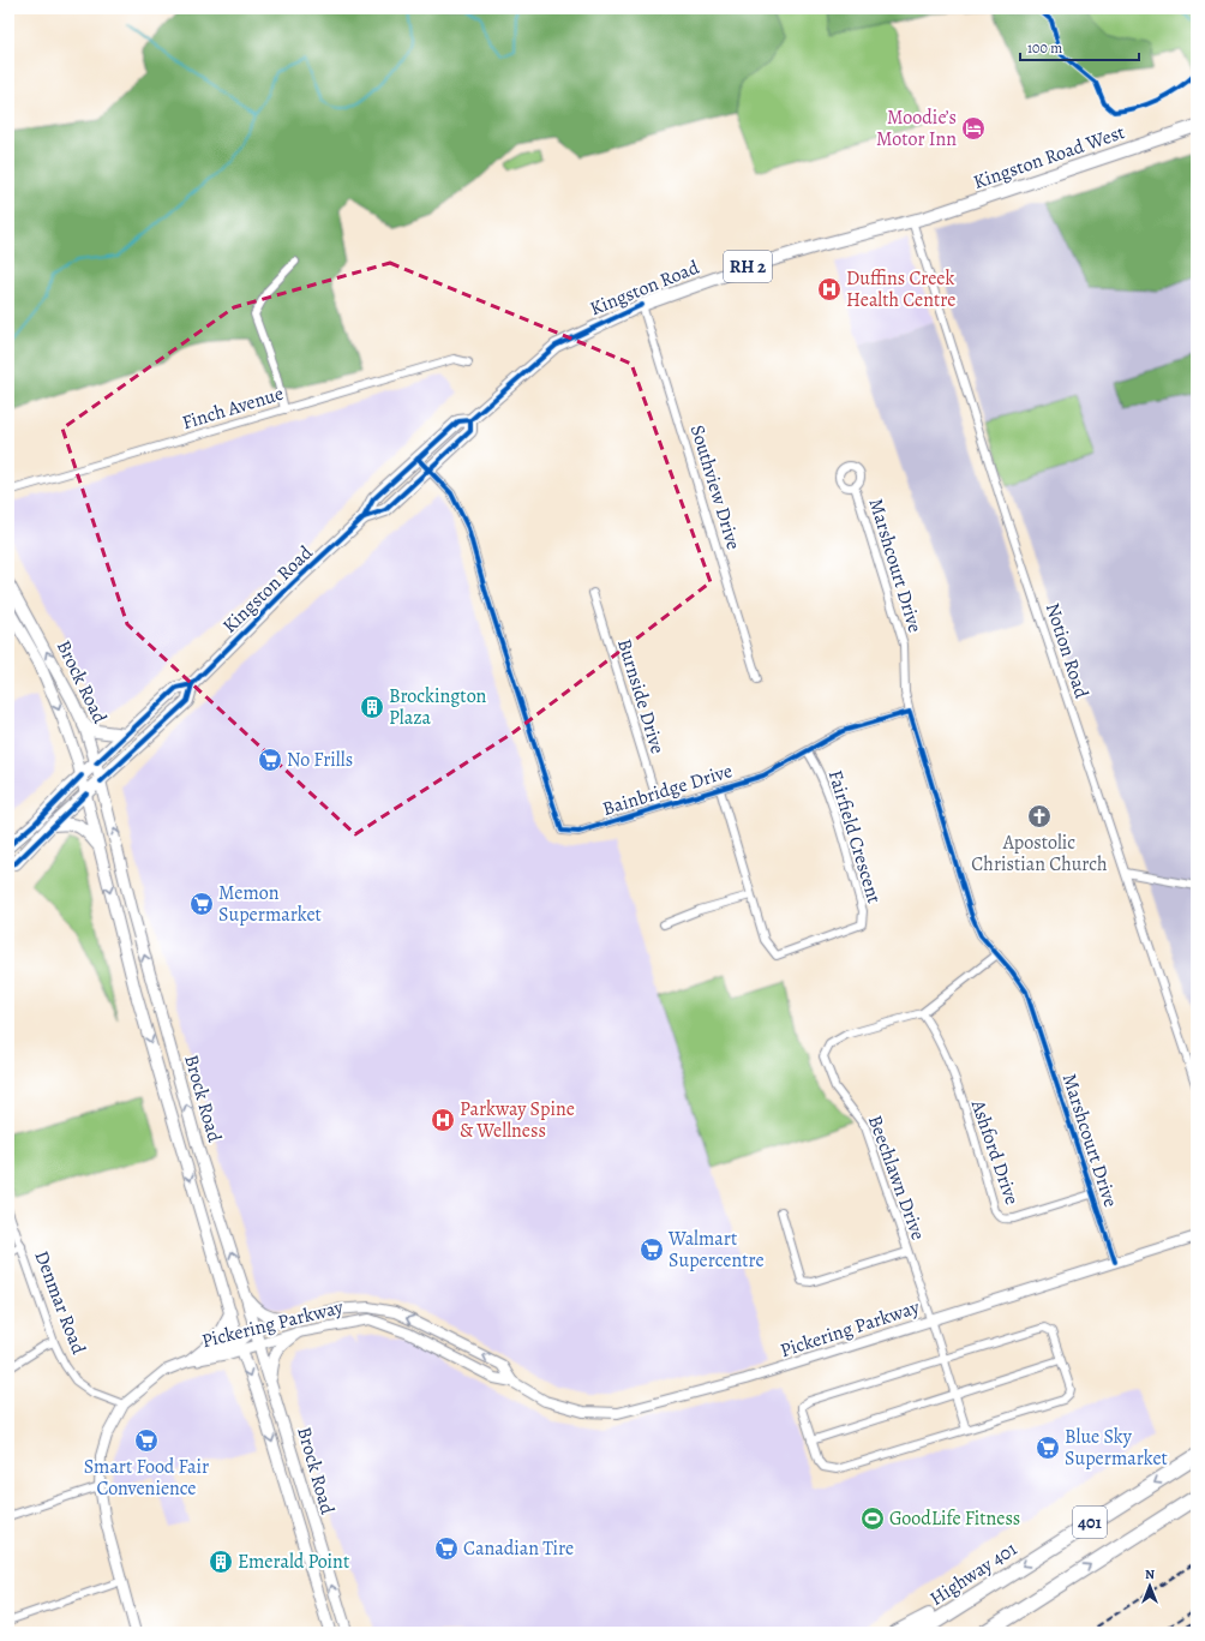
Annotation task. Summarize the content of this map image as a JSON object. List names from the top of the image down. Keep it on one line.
{"streets":{"highway":["401","Highway 401"],"main road":["Kingston Road West","RH 2","Kingston Road","Brock Road"],"street":["Finch Avenue","Southview Drive","Marshcourt Drive","Notion Road","Burnside Drive","Bainbridge Drive","Fairfield Crescent","Ashford Drive","Beechlawn Drive","Denmar Road","Pickering Parkway"]},"crossings":[["Kingston Road West","Kingston Road"],["Kingston Road West","Notion Road"],["Kingston Road","Southview Drive"],["Kingston Road","Notion Road"],["Kingston Road","Brock Road"],["Kingston Road","Bainbridge Drive"],["Marshcourt Drive","Bainbridge Drive"],["Marshcourt Drive","Ashford Drive"],["Marshcourt Drive","Beechlawn Drive"],["Marshcourt Drive","Pickering Parkway"],["Brock Road","Pickering Parkway"],["Burnside Drive","Bainbridge Drive"],["Bainbridge Drive","Fairfield Crescent"],["Ashford Drive","Beechlawn Drive"],["Beechlawn Drive","Pickering Parkway"],["Denmar Road","Pickering Parkway"]],"places":{"hotel":["Moodie’s Motor Inn"],"hospital":["Duffins Creek Health Centre","Parkway Spine & Wellness"],"building":["Brockington Plaza","Emerald Point"],"supermarket":["No Frills","Memon Supermarket","Walmart Supercentre","Smart Food Fair Convenience","Blue Sky Supermarket","Canadian Tire"],"church":["Apostolic Christian Church"],"sports":["GoodLife Fitness"]},"scale_bar":"100 m","north":"top"}
